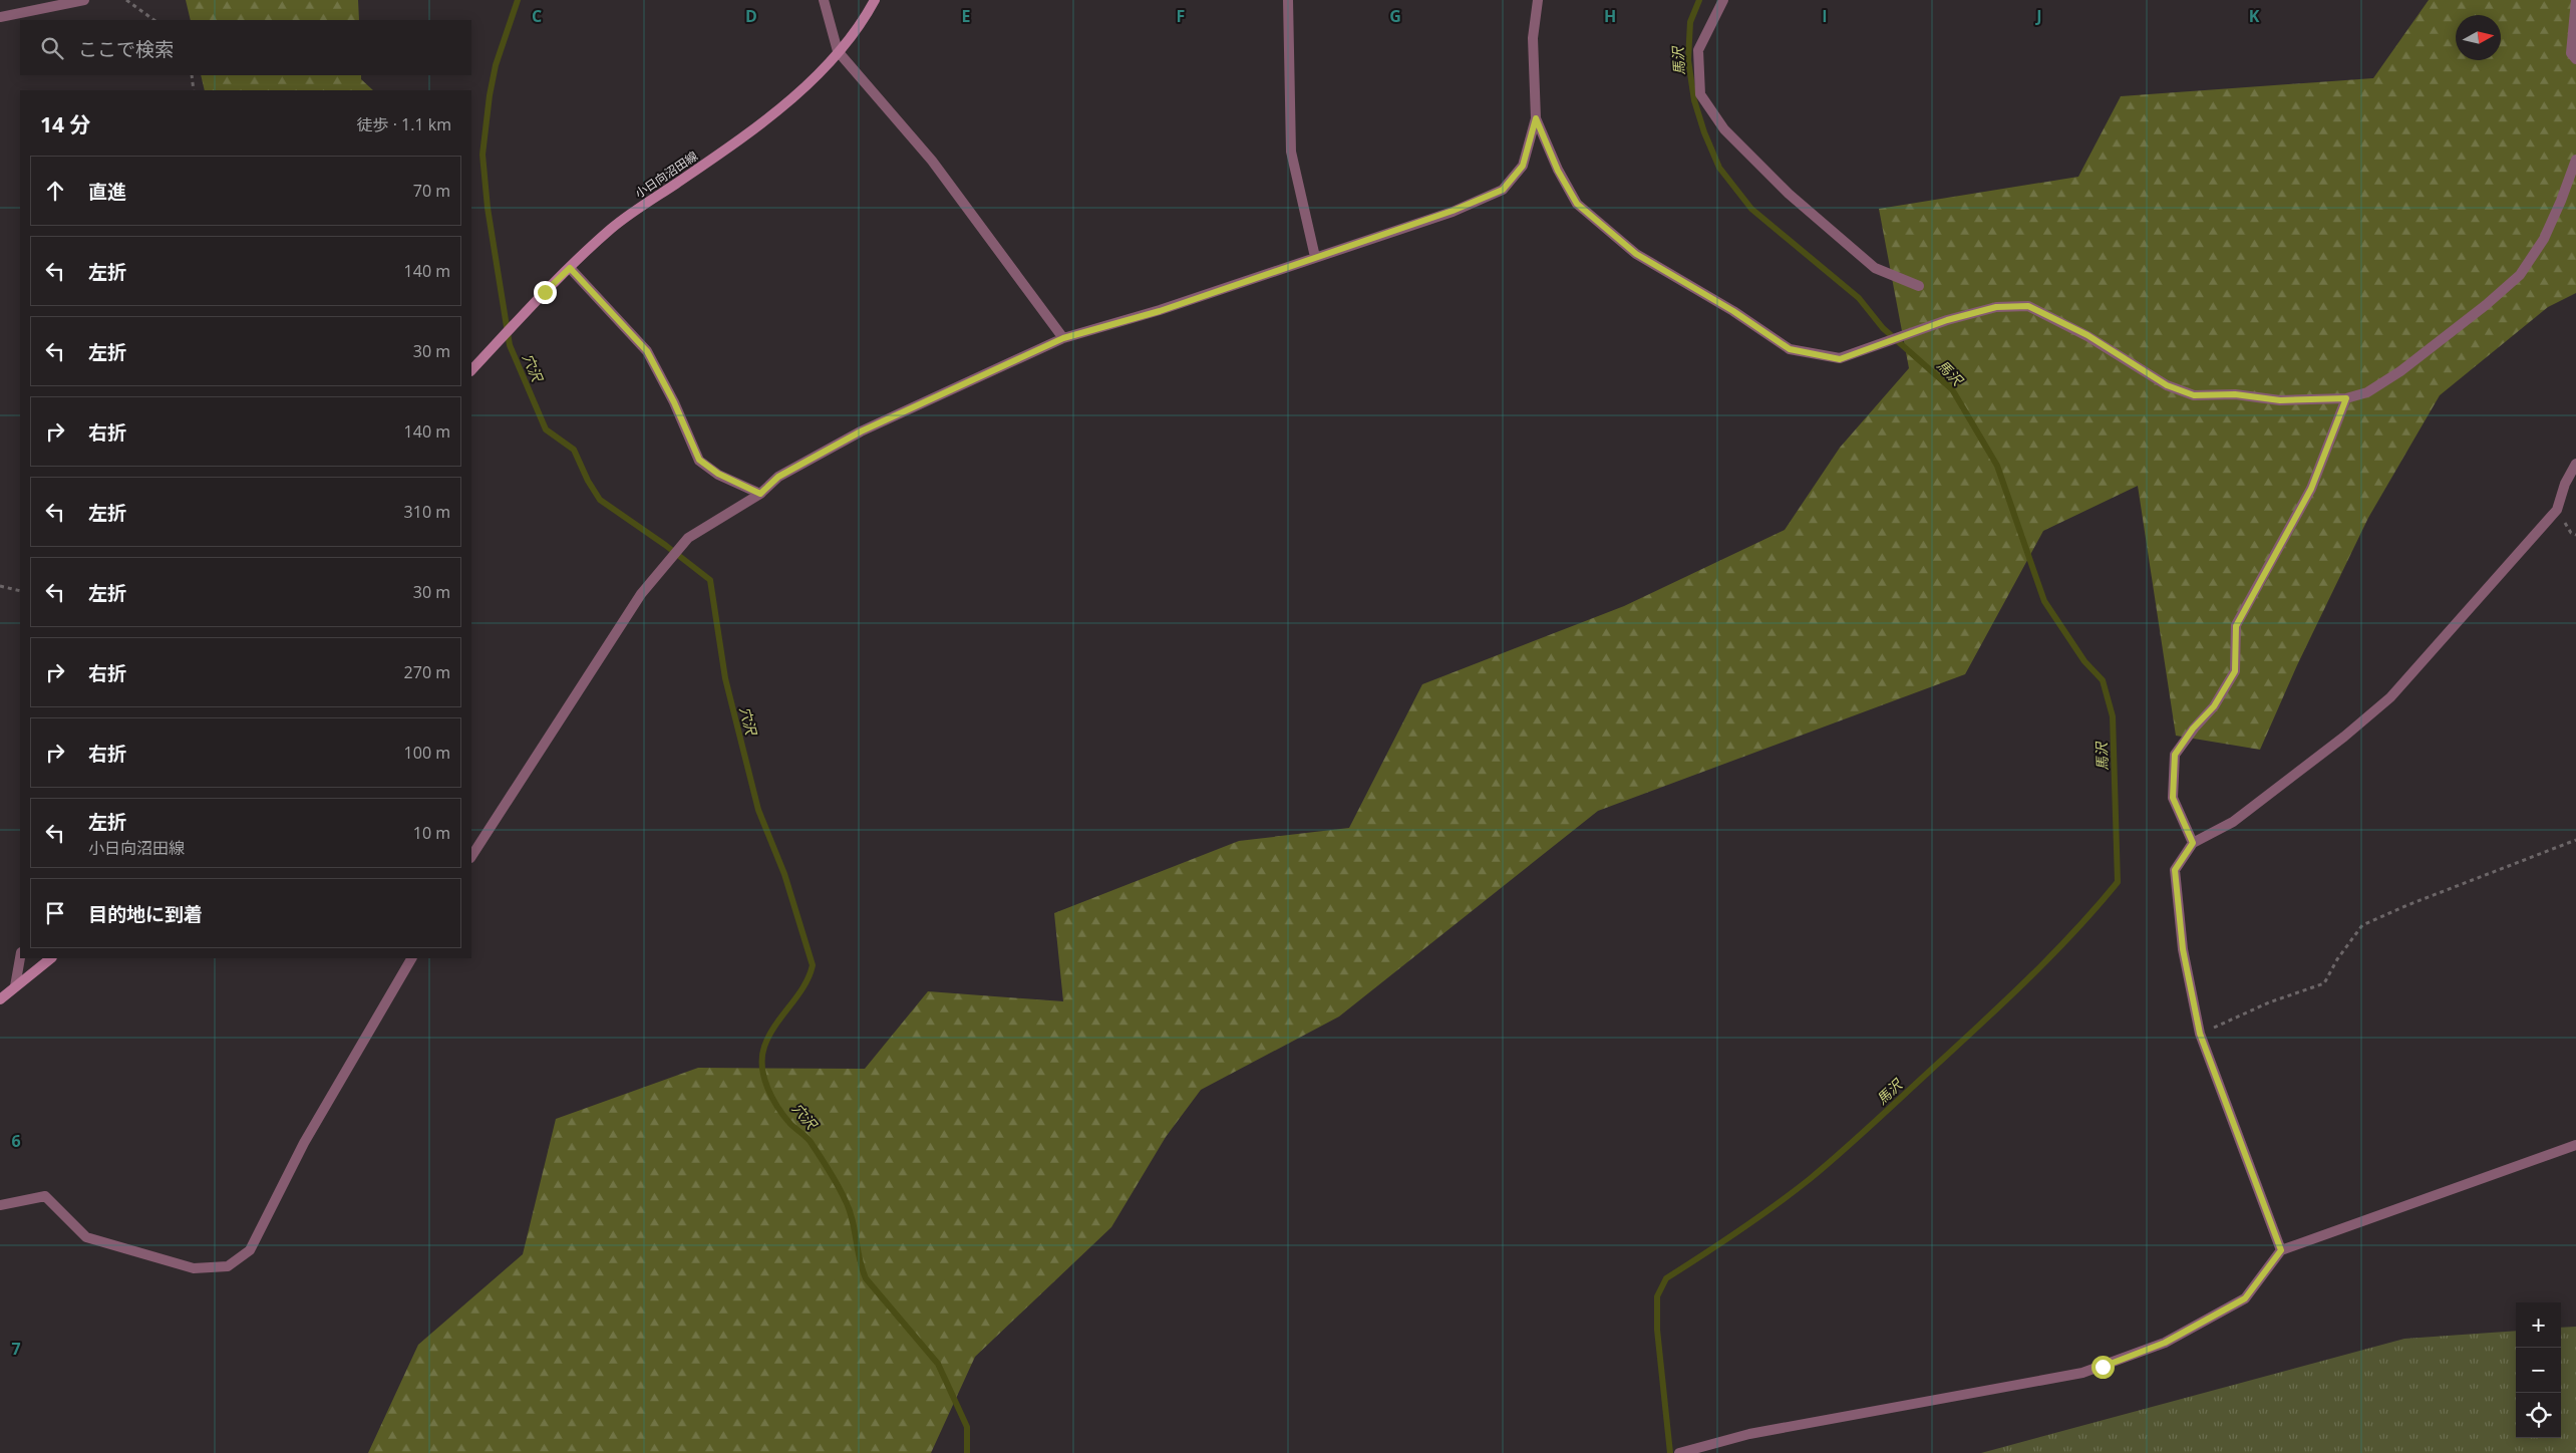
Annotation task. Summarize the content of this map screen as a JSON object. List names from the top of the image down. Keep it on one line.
{"streets":{"main road":["小日向沼田線"]},"water":["馬沢","穴沢"],"north":"right","page":{"search":"ここで検索","heading":["14 分","徒歩 · 1.1 km"],"list":[["直進","70 m"],["左折","140 m"],["左折","30 m"],["右折","140 m"],["左折","310 m"],["左折","30 m"],["右折","270 m"],["右折","100 m"],["左折","小日向沼田線","10 m"],"目的地に到着"],"map_buttons":["+","−"]},"grid":{"columns":["C","D","E","F","G","H","I","J","K"],"rows":["6","7"]}}
